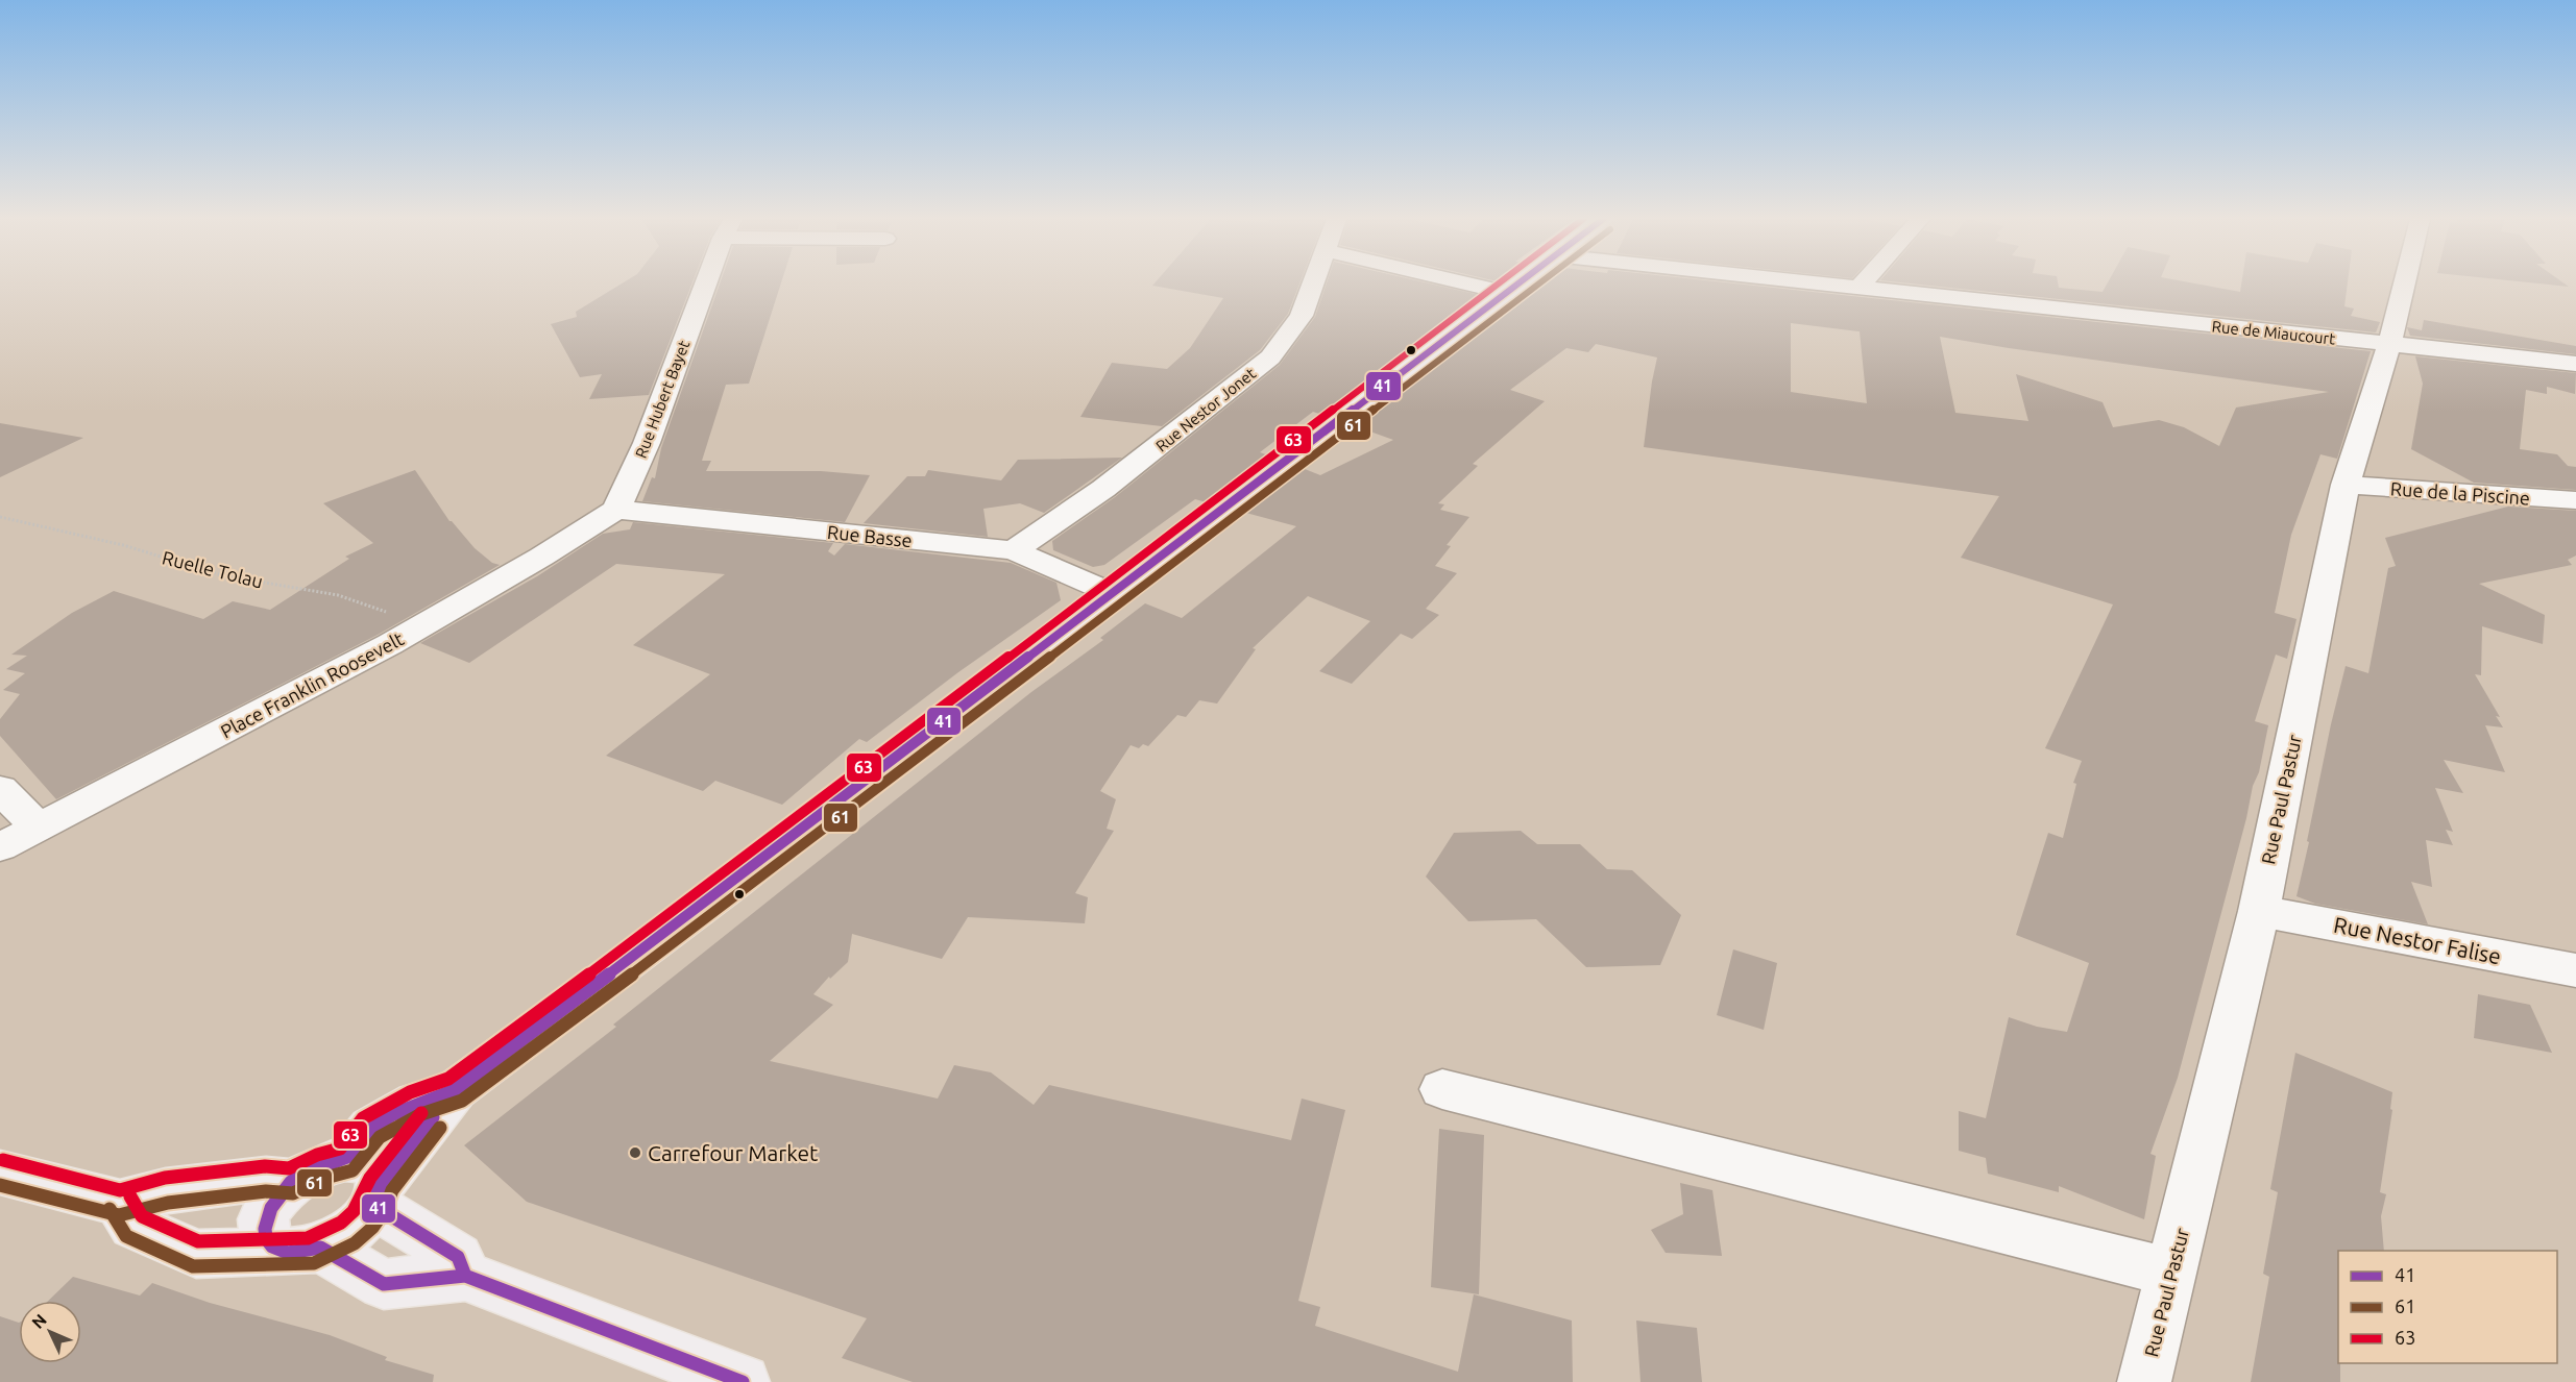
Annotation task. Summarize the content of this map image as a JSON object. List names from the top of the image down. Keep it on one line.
{"streets":{"street":["Rue de Miaucourt","Rue Hubert Bayet","Rue Nestor Jonet","Rue de la Piscine","Rue Basse","Place Franklin Roosevelt","Rue Paul Pastur","Rue Nestor Falise"],"path":["Ruelle Tolau"]},"crossings":[["Rue de Miaucourt","Rue Paul Pastur"],["Rue Hubert Bayet","Rue Basse"],["Rue Hubert Bayet","Place Franklin Roosevelt"],["Rue Nestor Jonet","Rue Basse"],["Rue de la Piscine","Rue Paul Pastur"],["Rue Basse","Place Franklin Roosevelt"],["Ruelle Tolau","Place Franklin Roosevelt"],["Rue Paul Pastur","Rue Nestor Falise"]],"places":["Carrefour Market"],"lines":["transit line 41","transit line 61","transit line 63"],"legend":["41","61","63"],"north":"top left"}
